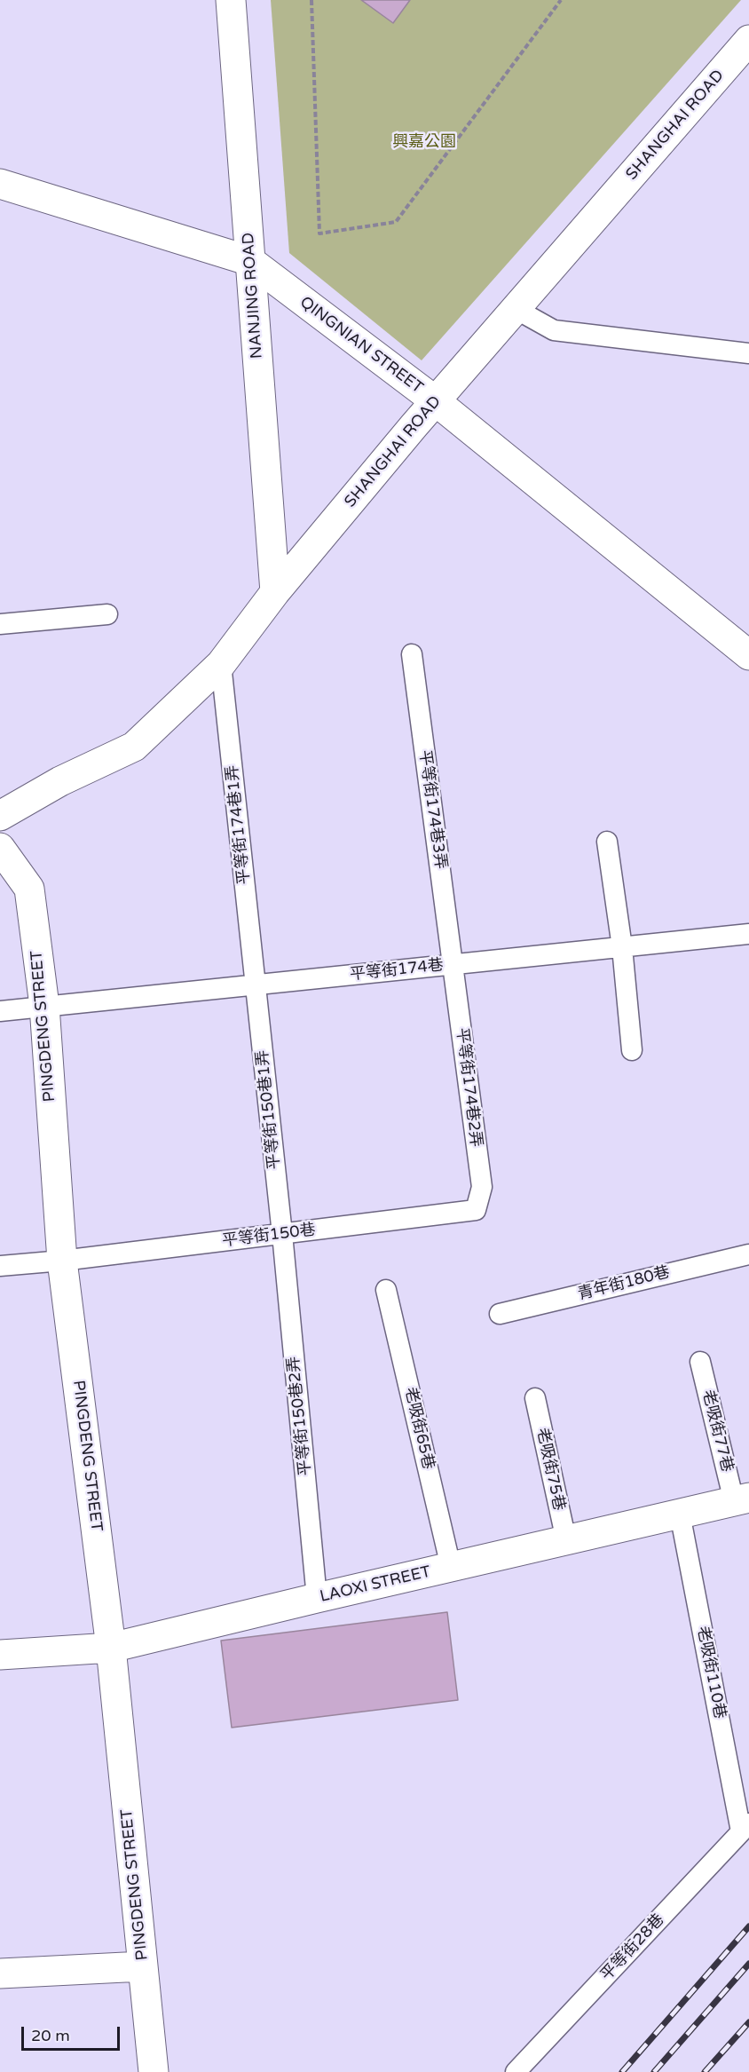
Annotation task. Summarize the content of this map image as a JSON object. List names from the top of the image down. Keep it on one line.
{"streets":{"street":["SHANGHAI ROAD","NANJING ROAD","QINGNIAN STREET","PINGDENG STREET","LAOXI STREET"],"lane":["平等街174巷3弄","平等街174巷1弄","平等街174巷","平等街174巷2弄","平等街150巷1弄","平等街150巷","青年街180巷","平等街150巷2弄","老吸街65巷","老吸街77巷","老吸街75巷","老吸街110巷","平等街28巷"]},"crossings":[["SHANGHAI ROAD","NANJING ROAD"],["SHANGHAI ROAD","QINGNIAN STREET"],["SHANGHAI ROAD","平等街174巷1弄"],["NANJING ROAD","QINGNIAN STREET"],["平等街174巷3弄","平等街174巷"],["平等街174巷3弄","平等街174巷2弄"],["平等街174巷1弄","平等街174巷"],["平等街174巷1弄","平等街150巷1弄"],["平等街174巷","PINGDENG STREET"],["平等街174巷","平等街174巷2弄"],["平等街174巷","平等街150巷1弄"],["PINGDENG STREET","平等街150巷"],["PINGDENG STREET","LAOXI STREET"],["平等街174巷2弄","平等街150巷"],["平等街150巷1弄","平等街150巷"],["平等街150巷1弄","平等街150巷2弄"],["平等街150巷","平等街150巷2弄"],["平等街150巷2弄","LAOXI STREET"],["老吸街65巷","LAOXI STREET"],["老吸街77巷","LAOXI STREET"],["老吸街75巷","LAOXI STREET"],["LAOXI STREET","老吸街110巷"],["老吸街110巷","平等街28巷"]],"parks":["興嘉公園"],"scale_bar":"20 m"}
